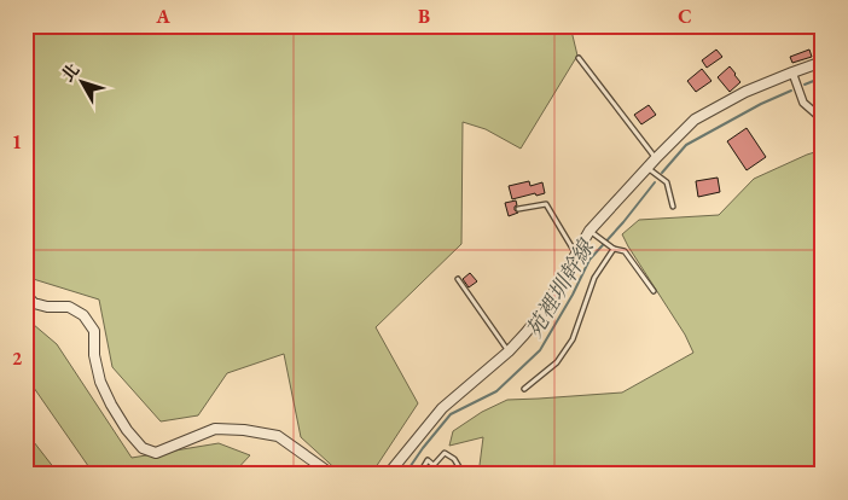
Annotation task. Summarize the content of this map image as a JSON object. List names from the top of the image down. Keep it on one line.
{"water":["苑裡圳幹線"],"north":"top left","grid":{"columns":["A","B","C"],"rows":["1","2"]}}
